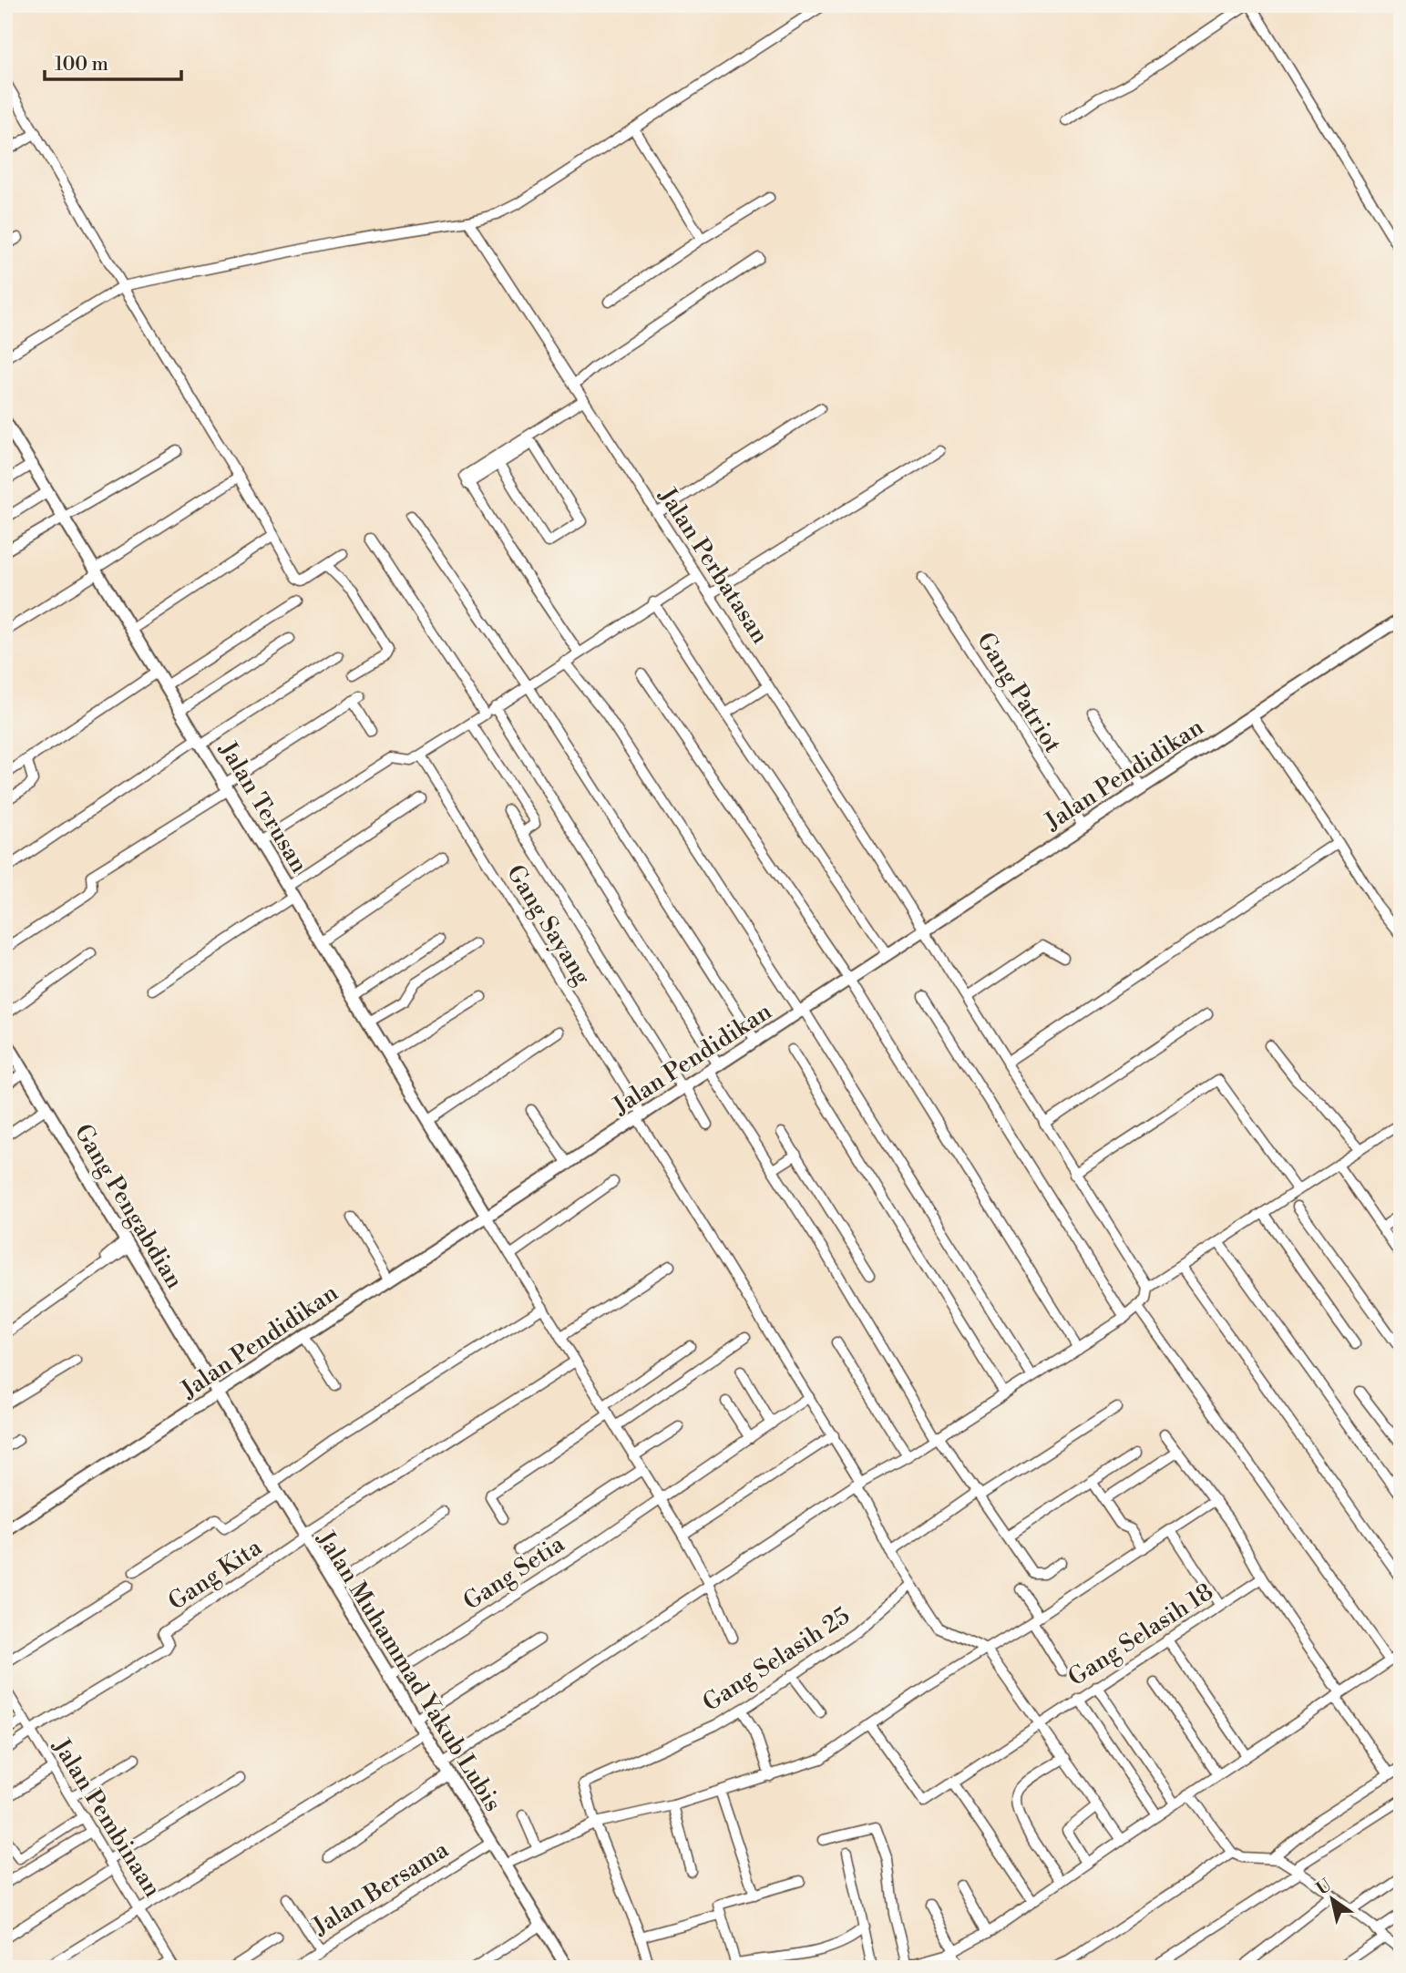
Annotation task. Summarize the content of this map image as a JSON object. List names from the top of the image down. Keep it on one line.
{"streets":{"main road":["Jalan Pendidikan","Jalan Terusan","Gang Pengabdian","Jalan Muhammad Yakub Lubis"],"street":["Jalan Perbatasan","Gang Patriot","Gang Sayang","Gang Setia","Gang Kita","Gang Selasih 18","Gang Selasih 25","Jalan Pembinaan","Jalan Bersama"]},"crossings":[["Jalan Perbatasan","Jalan Pendidikan"],["Gang Patriot","Jalan Pendidikan"],["Jalan Pendidikan","Jalan Terusan"],["Jalan Pendidikan","Gang Sayang"],["Jalan Pendidikan","Gang Pengabdian"],["Jalan Pendidikan","Jalan Muhammad Yakub Lubis"],["Gang Sayang","Gang Setia"],["Gang Sayang","Gang Selasih 25"],["Gang Pengabdian","Jalan Muhammad Yakub Lubis"],["Gang Setia","Jalan Muhammad Yakub Lubis"],["Gang Kita","Jalan Muhammad Yakub Lubis"],["Gang Kita","Jalan Pembinaan"],["Jalan Muhammad Yakub Lubis","Jalan Bersama"]],"scale_bar":"100 m","north":"top left"}
